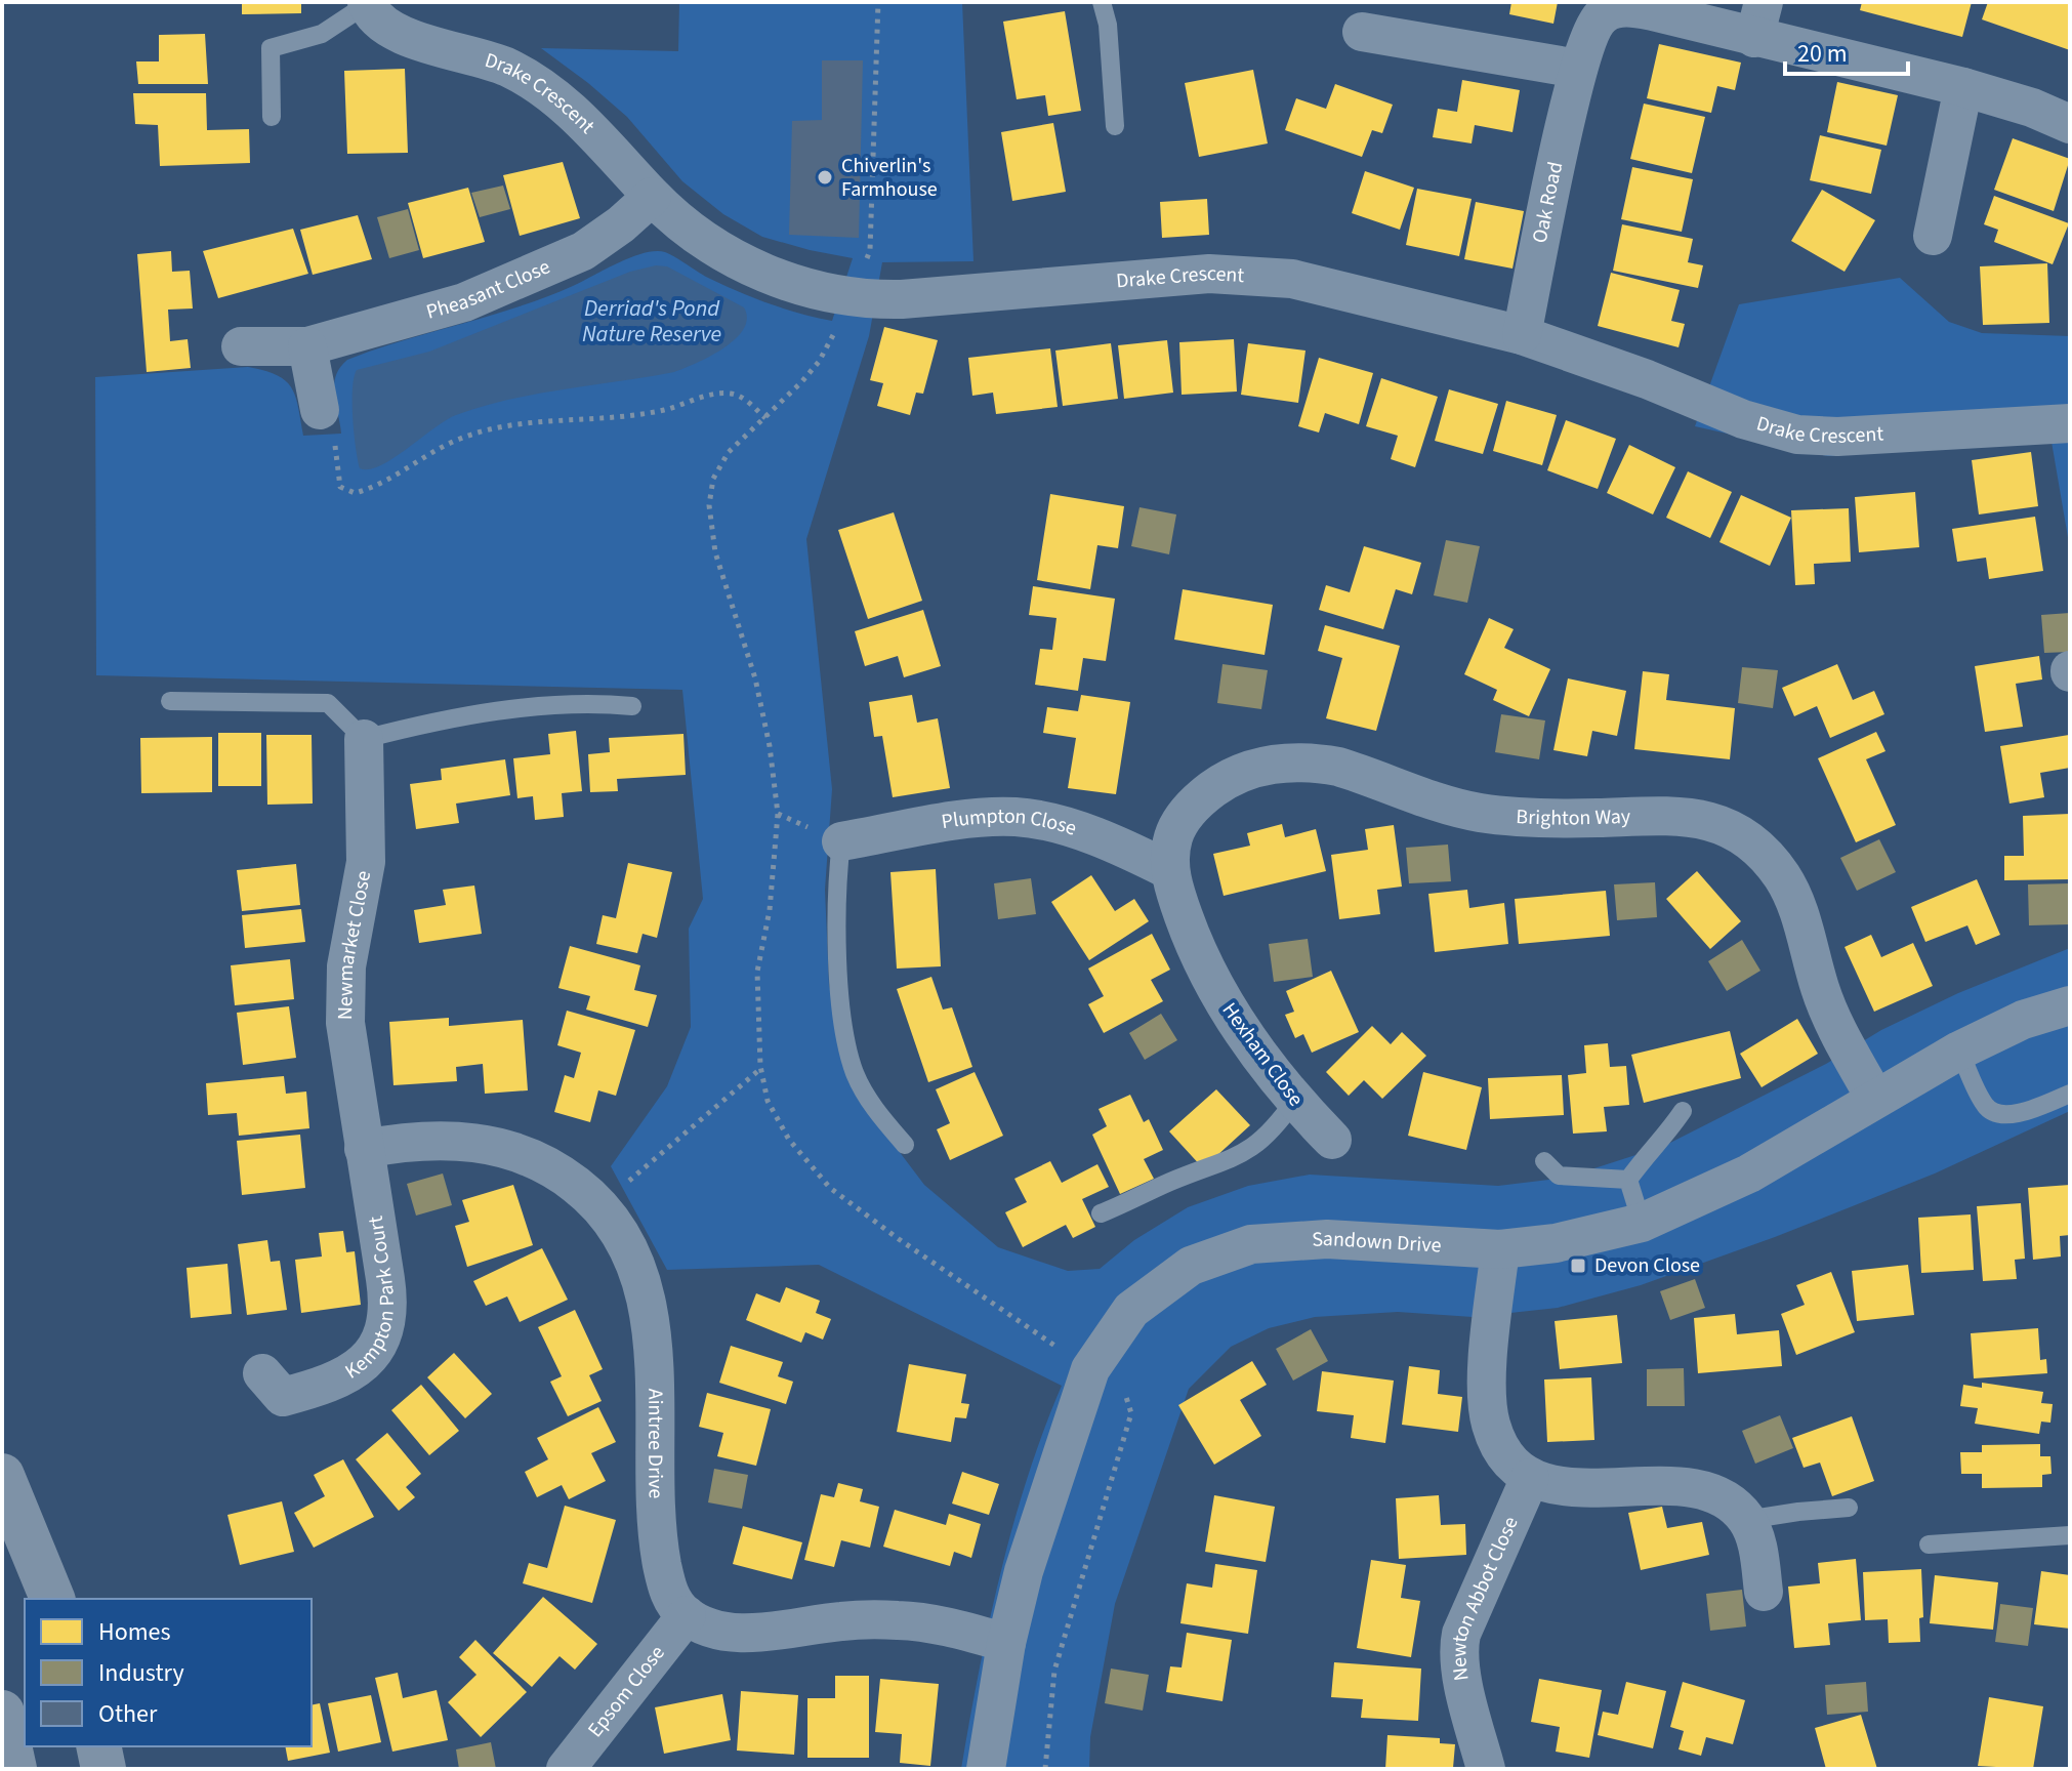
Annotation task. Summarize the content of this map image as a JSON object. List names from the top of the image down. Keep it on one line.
{"streets":{"street":["Drake Crescent","Oak Road","Pheasant Close","Brighton Way","Plumpton Close","Newmarket Close","Hexham Close","Sandown Drive","Kempton Park Court","Aintree Drive","Newton Abbot Close","Epsom Close"]},"crossings":[["Drake Crescent","Oak Road"],["Drake Crescent","Pheasant Close"],["Brighton Way","Plumpton Close"],["Brighton Way","Hexham Close"],["Brighton Way","Sandown Drive"],["Plumpton Close","Hexham Close"],["Newmarket Close","Kempton Park Court"],["Newmarket Close","Aintree Drive"],["Kempton Park Court","Aintree Drive"],["Aintree Drive","Epsom Close"]],"water":["Derriad's Pond Nature Reserve"],"places":{"other":["Chiverlin's Farmhouse"],"transit":["Devon Close"]},"legend":["Homes","Industry","Other"],"scale_bar":"20 m"}
